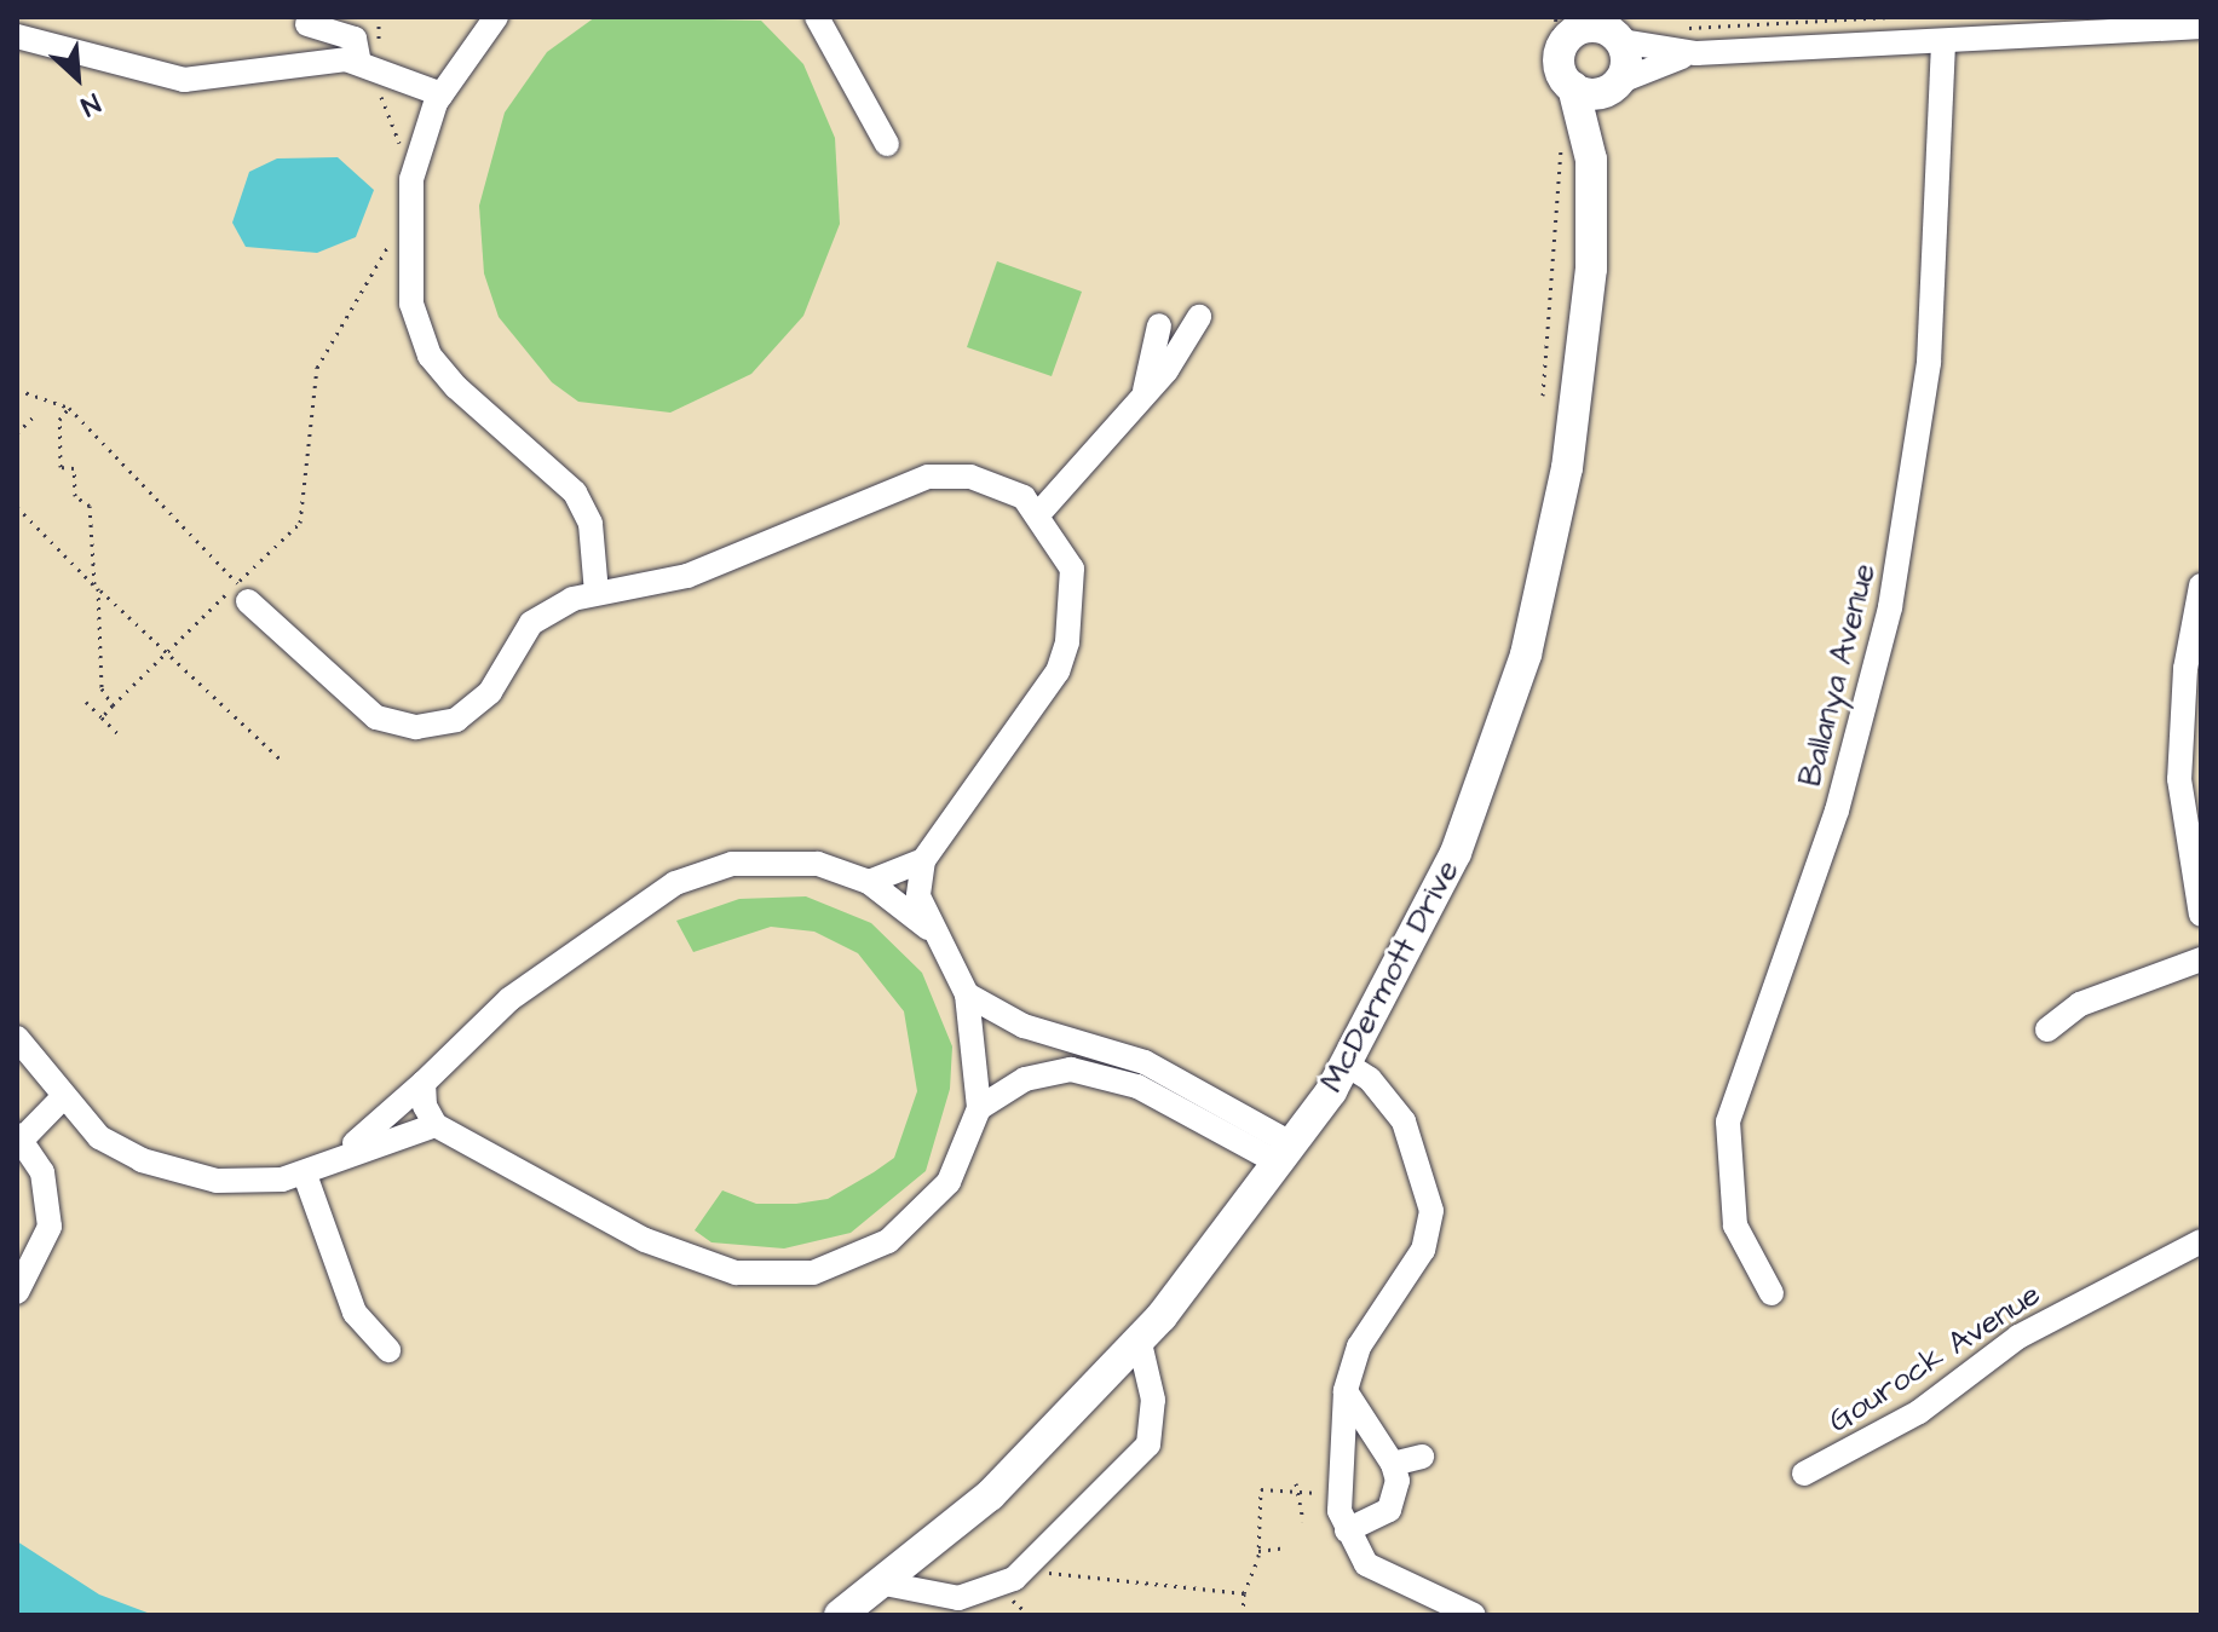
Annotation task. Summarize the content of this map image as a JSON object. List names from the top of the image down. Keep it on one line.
{"streets":{"main road":["McDermott Drive"],"street":["Ballanya Avenue","Gourock Avenue"]},"north":"bottom right"}
